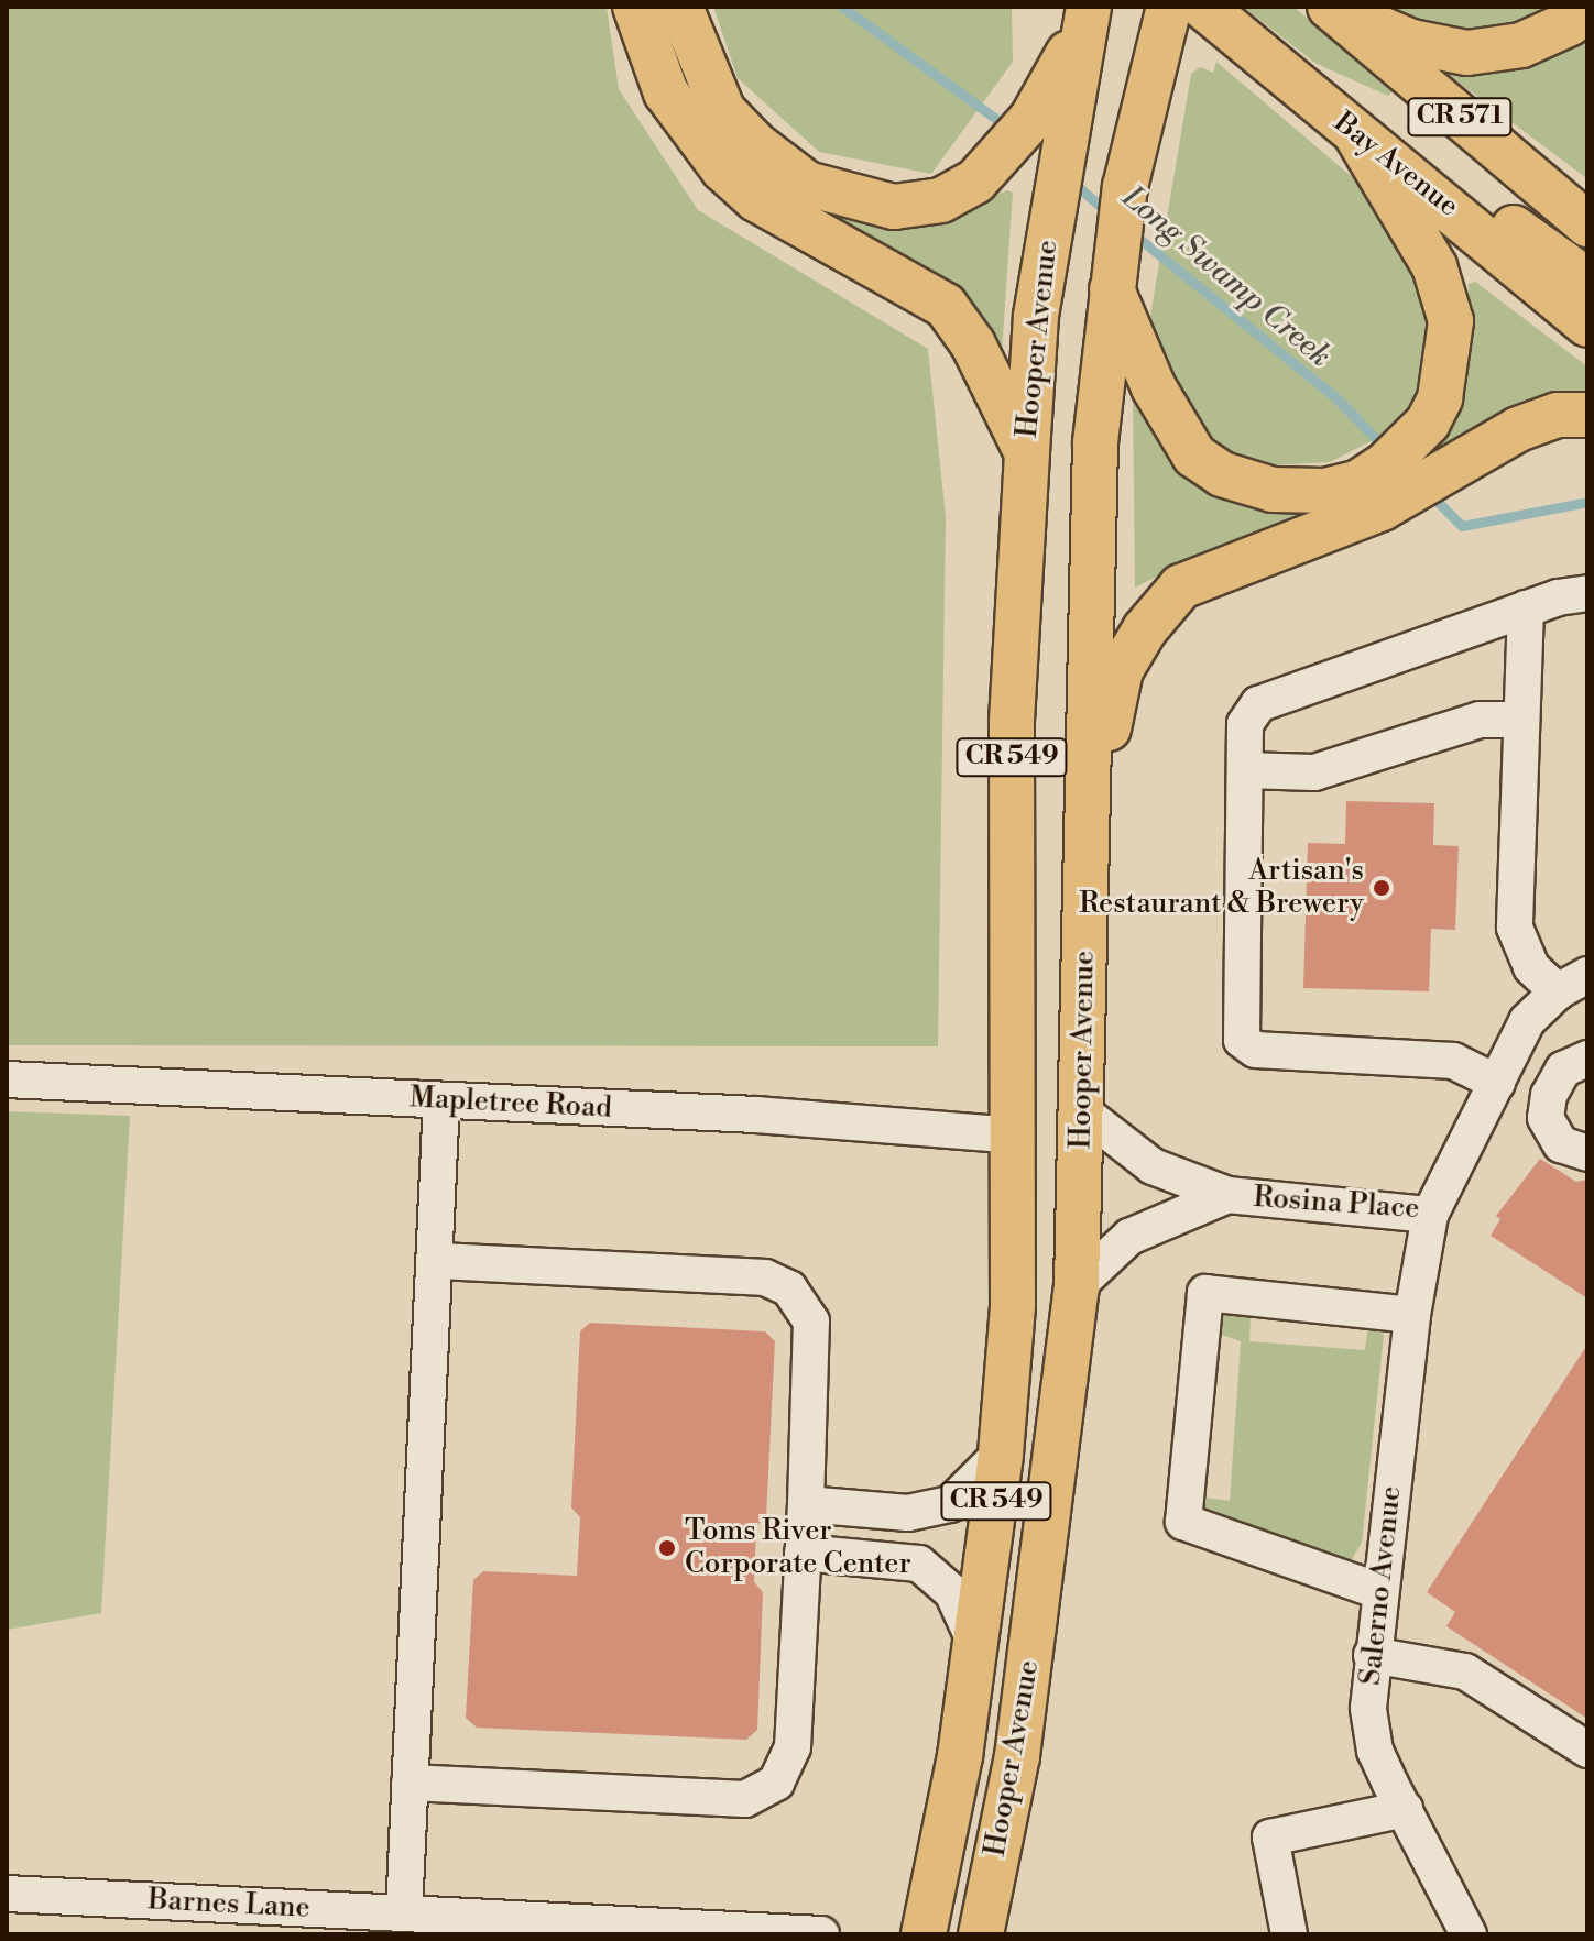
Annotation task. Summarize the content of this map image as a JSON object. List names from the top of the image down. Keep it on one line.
{"streets":{"main road":["CR 571","Bay Avenue","Hooper Avenue","CR 549"],"street":["Mapletree Road","Rosina Place","Salerno Avenue","Barnes Lane"]},"crossings":[["Hooper Avenue","Mapletree Road"],["Hooper Avenue","Rosina Place"],["Rosina Place","Salerno Avenue"]],"water":["Long Swamp Creek"],"places":["Artisan's Restaurant & Brewery","Toms River Corporate Center"]}
